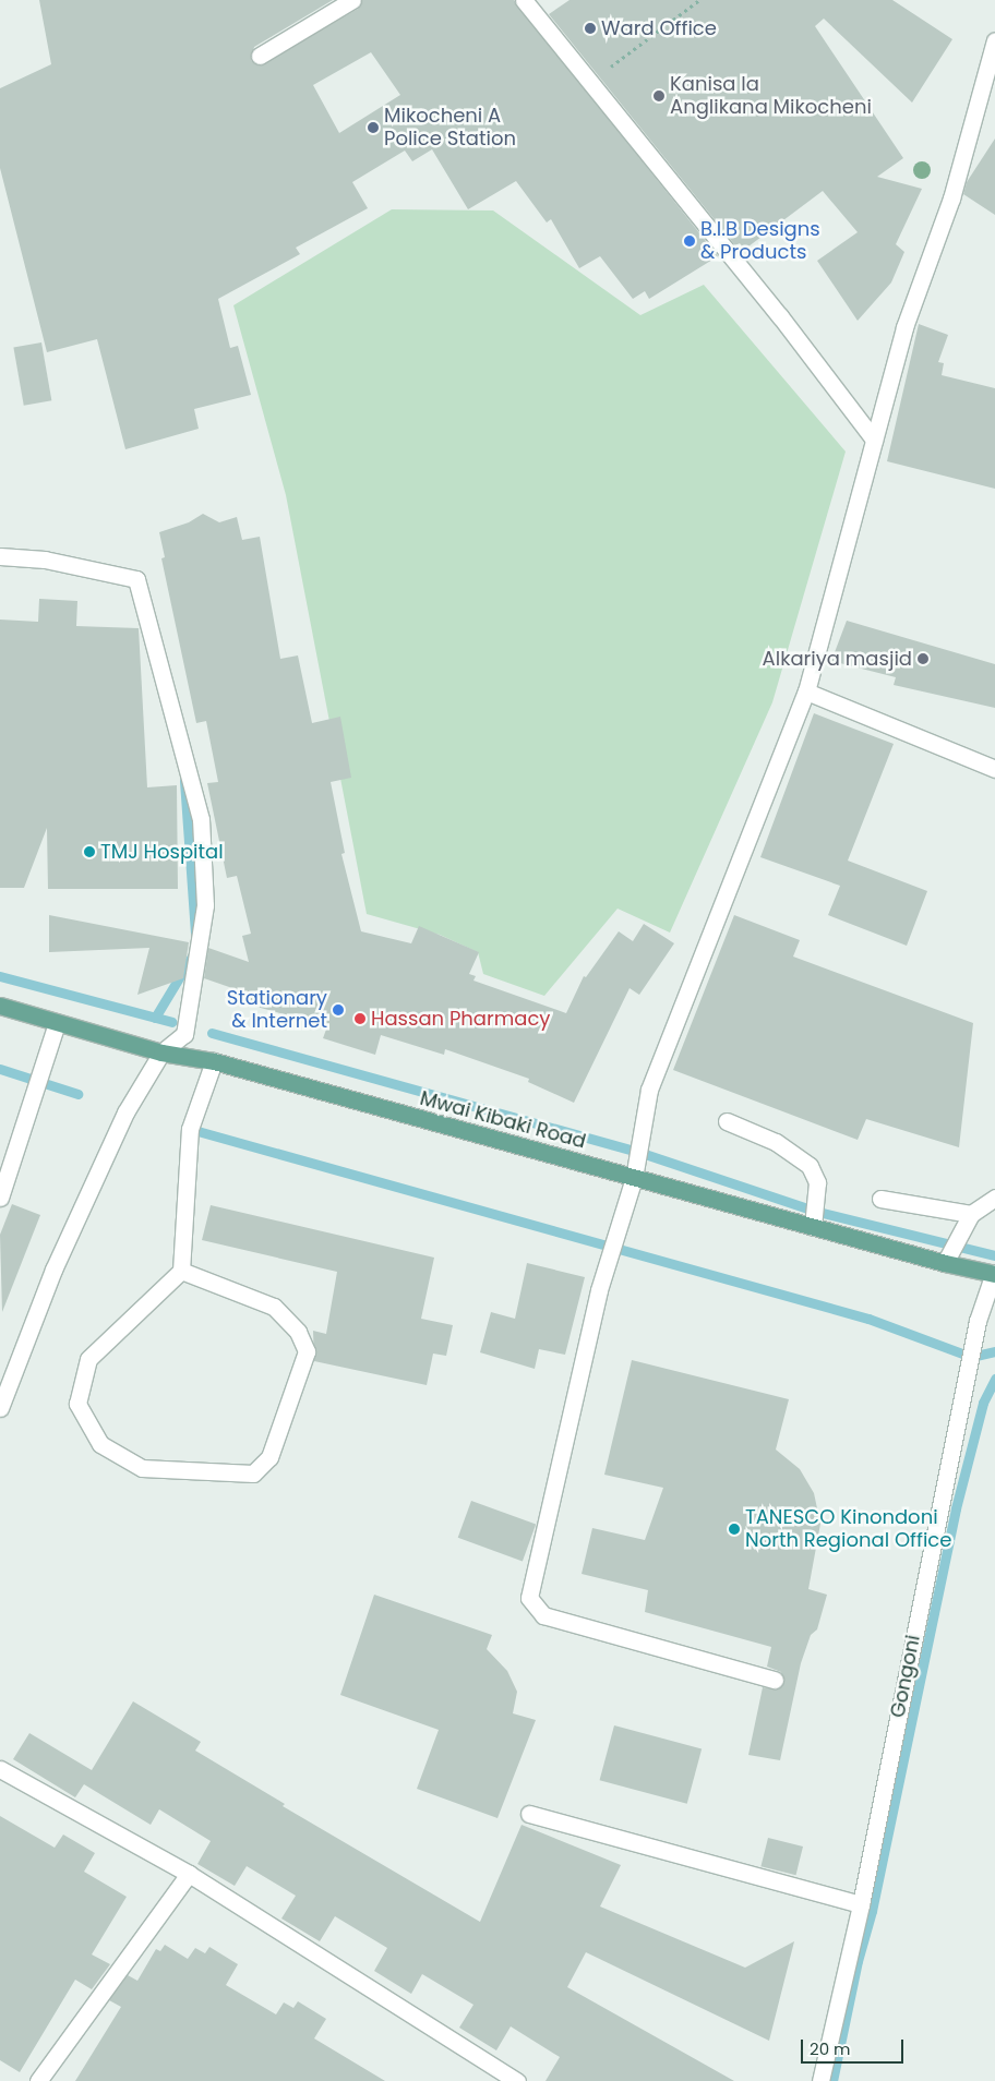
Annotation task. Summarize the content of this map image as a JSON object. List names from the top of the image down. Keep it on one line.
{"streets":{"main road":["Mwai Kibaki Road"],"street":["Gongoni"]},"crossings":[["Mwai Kibaki Road","Gongoni"]],"places":["Ward Office","Kanisa la Anglikana Mikocheni","Mikocheni A Police Station","B.I.B Designs & Products","Alkariya masjid","TMJ Hospital","Stationary & Internet","Hassan Pharmacy","TANESCO Kinondoni North Regional Office"],"scale_bar":"20 m"}
